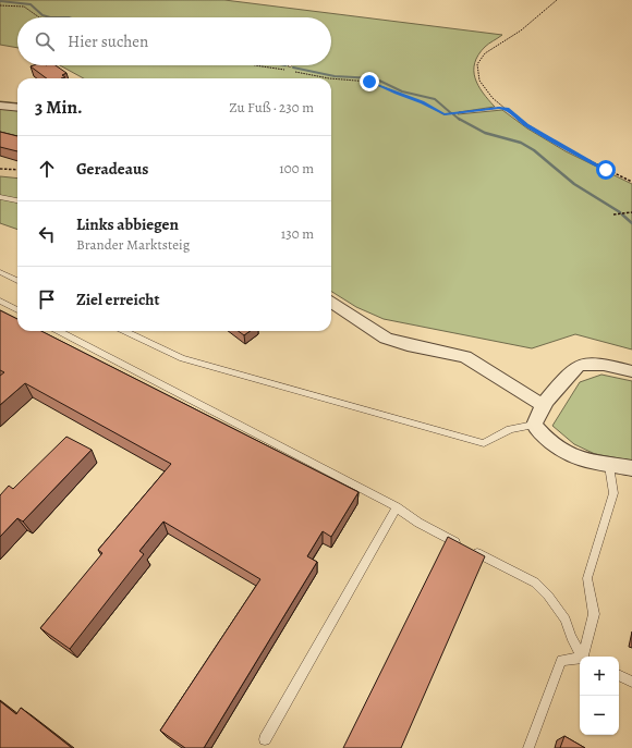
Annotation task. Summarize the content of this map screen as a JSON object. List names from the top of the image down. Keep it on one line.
{"page":{"search":"Hier suchen","heading":["3 Min.","Zu Fuß · 230 m"],"list":[["Geradeaus","100 m"],["Links abbiegen","Brander Marktsteig","130 m"],"Ziel erreicht"],"map_buttons":["+","−"]}}
